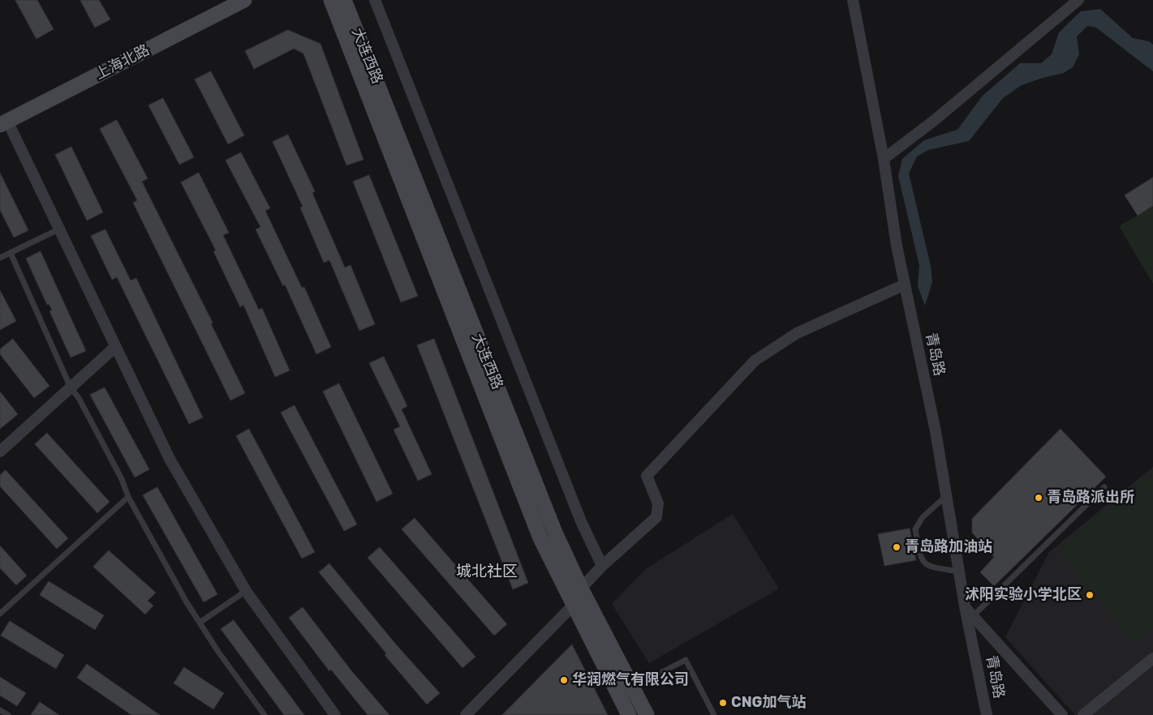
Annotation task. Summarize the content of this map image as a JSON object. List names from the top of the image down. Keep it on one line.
{"streets":{"main road":["大连西路","上海北路"],"street":["青岛路"]},"districts":["城北社区"],"places":["青岛路派出所","青岛路加油站","沭阳实验小学北区","华润燃气有限公司","CNG加气站"]}
